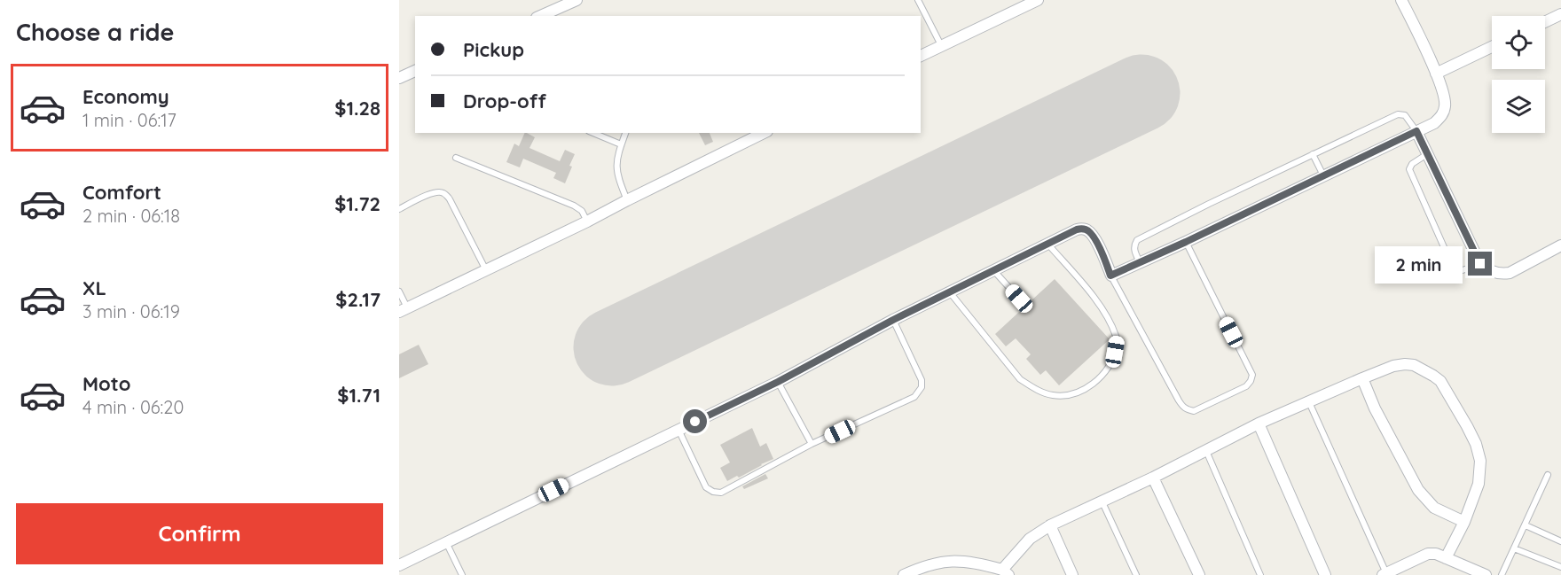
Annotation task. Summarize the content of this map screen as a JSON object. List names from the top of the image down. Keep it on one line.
{"page":{"heading":"Choose a ride","banner":["Pickup","Drop-off"],"list":[{"name":"Economy","note":"1 min · 06:17","value":"$1.28"},{"name":"Comfort","note":"2 min · 06:18","value":"$1.72"},{"name":"XL","note":"3 min · 06:19","value":"$2.17"},{"name":"Moto","note":"4 min · 06:20","value":"$1.71"}],"bubble":"2 min","buttons":"Confirm"}}
